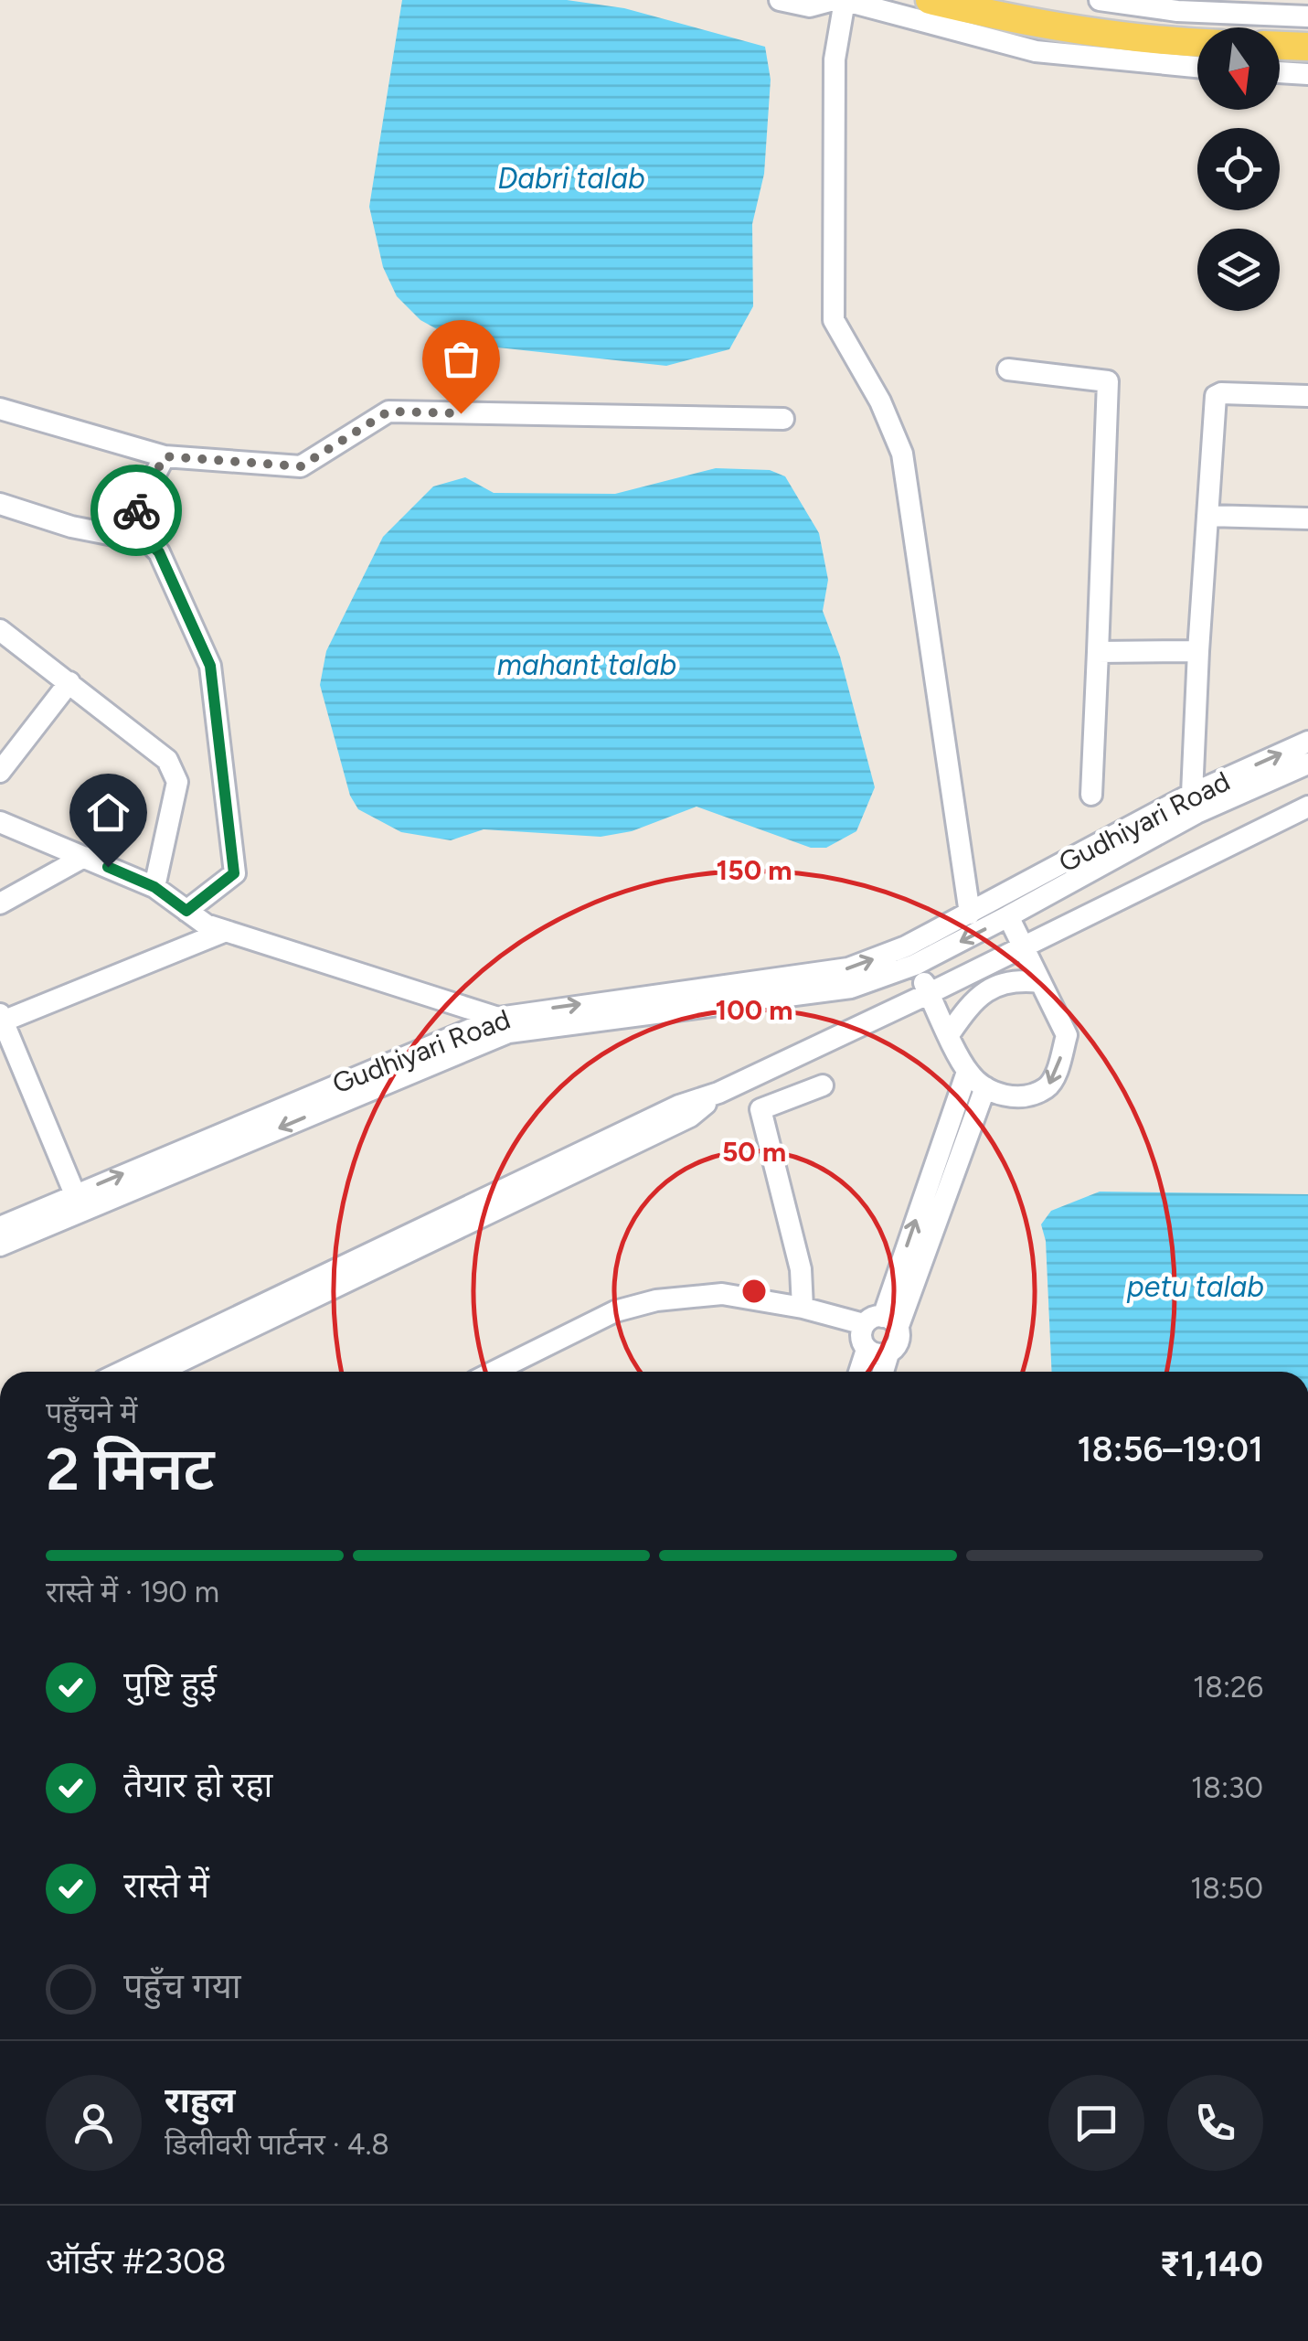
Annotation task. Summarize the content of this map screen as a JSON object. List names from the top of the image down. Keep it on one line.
{"streets":{"street":["Gudhiyari Road"]},"water":["Dabri talab","mahant talab","petu talab"],"north":"bottom","page":{"heading":["2 मिनट","पहुँचने में","18:56–19:01"],"panel":["राहुल","डिलीवरी पार्टनर · 4.8","ऑर्डर #2308","₹1,140"],"bar":"रास्ते में · 190 m","list":[["पुष्टि हुई","18:26"],["तैयार हो रहा","18:30"],["रास्ते में","18:50"],"पहुँच गया"]},"rings":["150 m","100 m","50 m"]}
